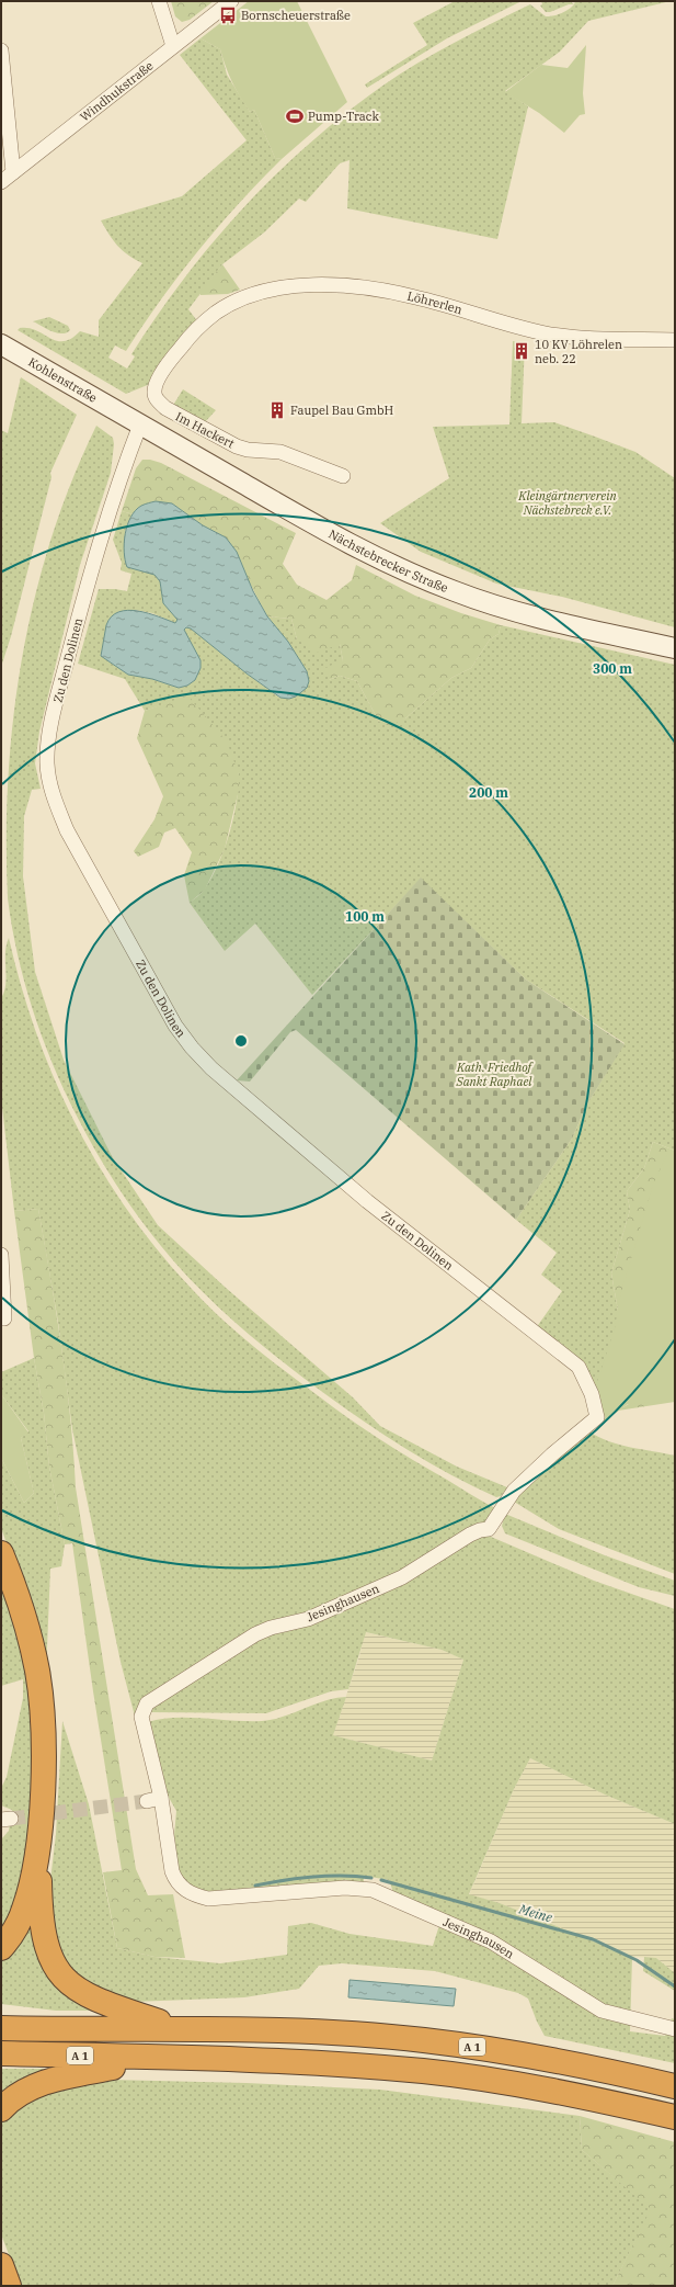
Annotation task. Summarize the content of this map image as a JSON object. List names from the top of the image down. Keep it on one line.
{"streets":{"highway":["A 1"],"main road":["Kohlenstraße","Nächstebrecker Straße"],"street":["Windhukstraße","Löhrerlen","Im Hackert","Zu den Dolinen","Jesinghausen"]},"crossings":[["Löhrerlen","Im Hackert"],["Kohlenstraße","Nächstebrecker Straße"],["Kohlenstraße","Zu den Dolinen"],["Nächstebrecker Straße","Zu den Dolinen"],["Zu den Dolinen","Jesinghausen"]],"water":["Meine"],"parks":["Kleingärtnerverein Nächstebreck e.V.","Kath. Friedhof Sankt Raphael"],"places":{"bus stop":["Bornscheuerstraße"],"sports":["Pump-Track"],"building":["10 KV Löhrelen neb. 22","Faupel Bau GmbH"]},"rings":["300 m","200 m","100 m"]}
